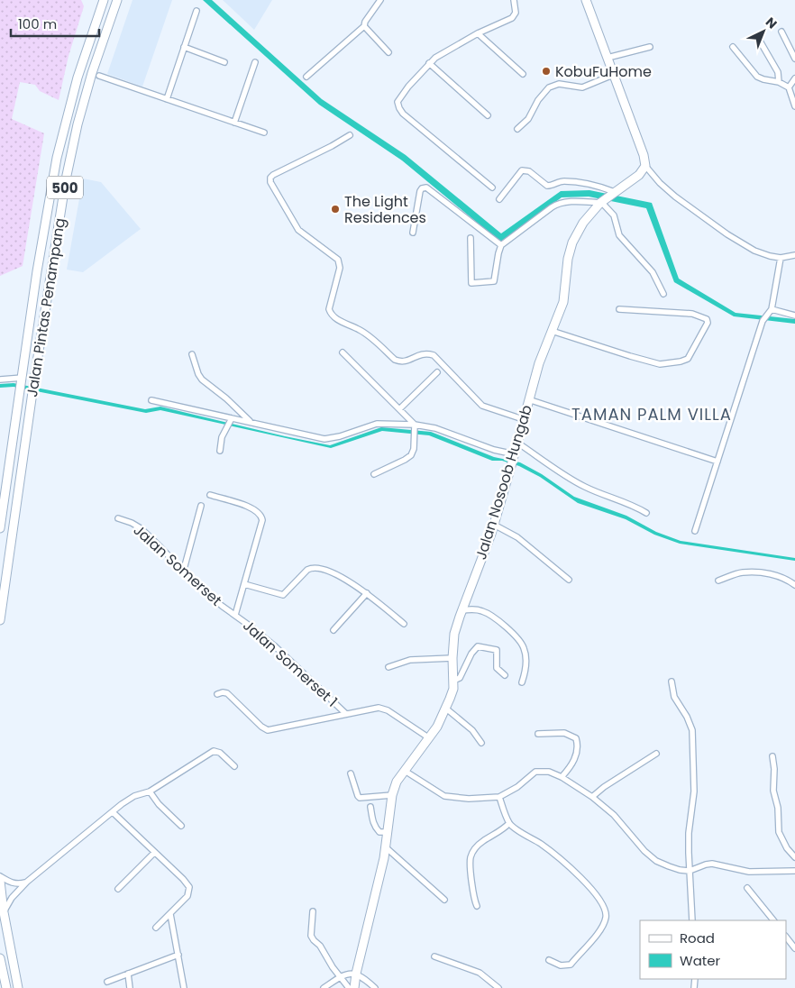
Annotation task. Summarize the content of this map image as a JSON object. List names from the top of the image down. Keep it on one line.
{"streets":{"main road":["500","Jalan Pintas Penampang","Jalan Nosoob Hungab"],"street":["Jalan Somerset","Jalan Somerset 1"]},"crossings":[["Jalan Nosoob Hungab","Jalan Somerset 1"],["Jalan Somerset","Jalan Somerset 1"]],"districts":["TAMAN PALM VILLA"],"places":["KobuFuHome","The Light Residences"],"legend":["Road","Water"],"scale_bar":"100 m","north":"top right"}
